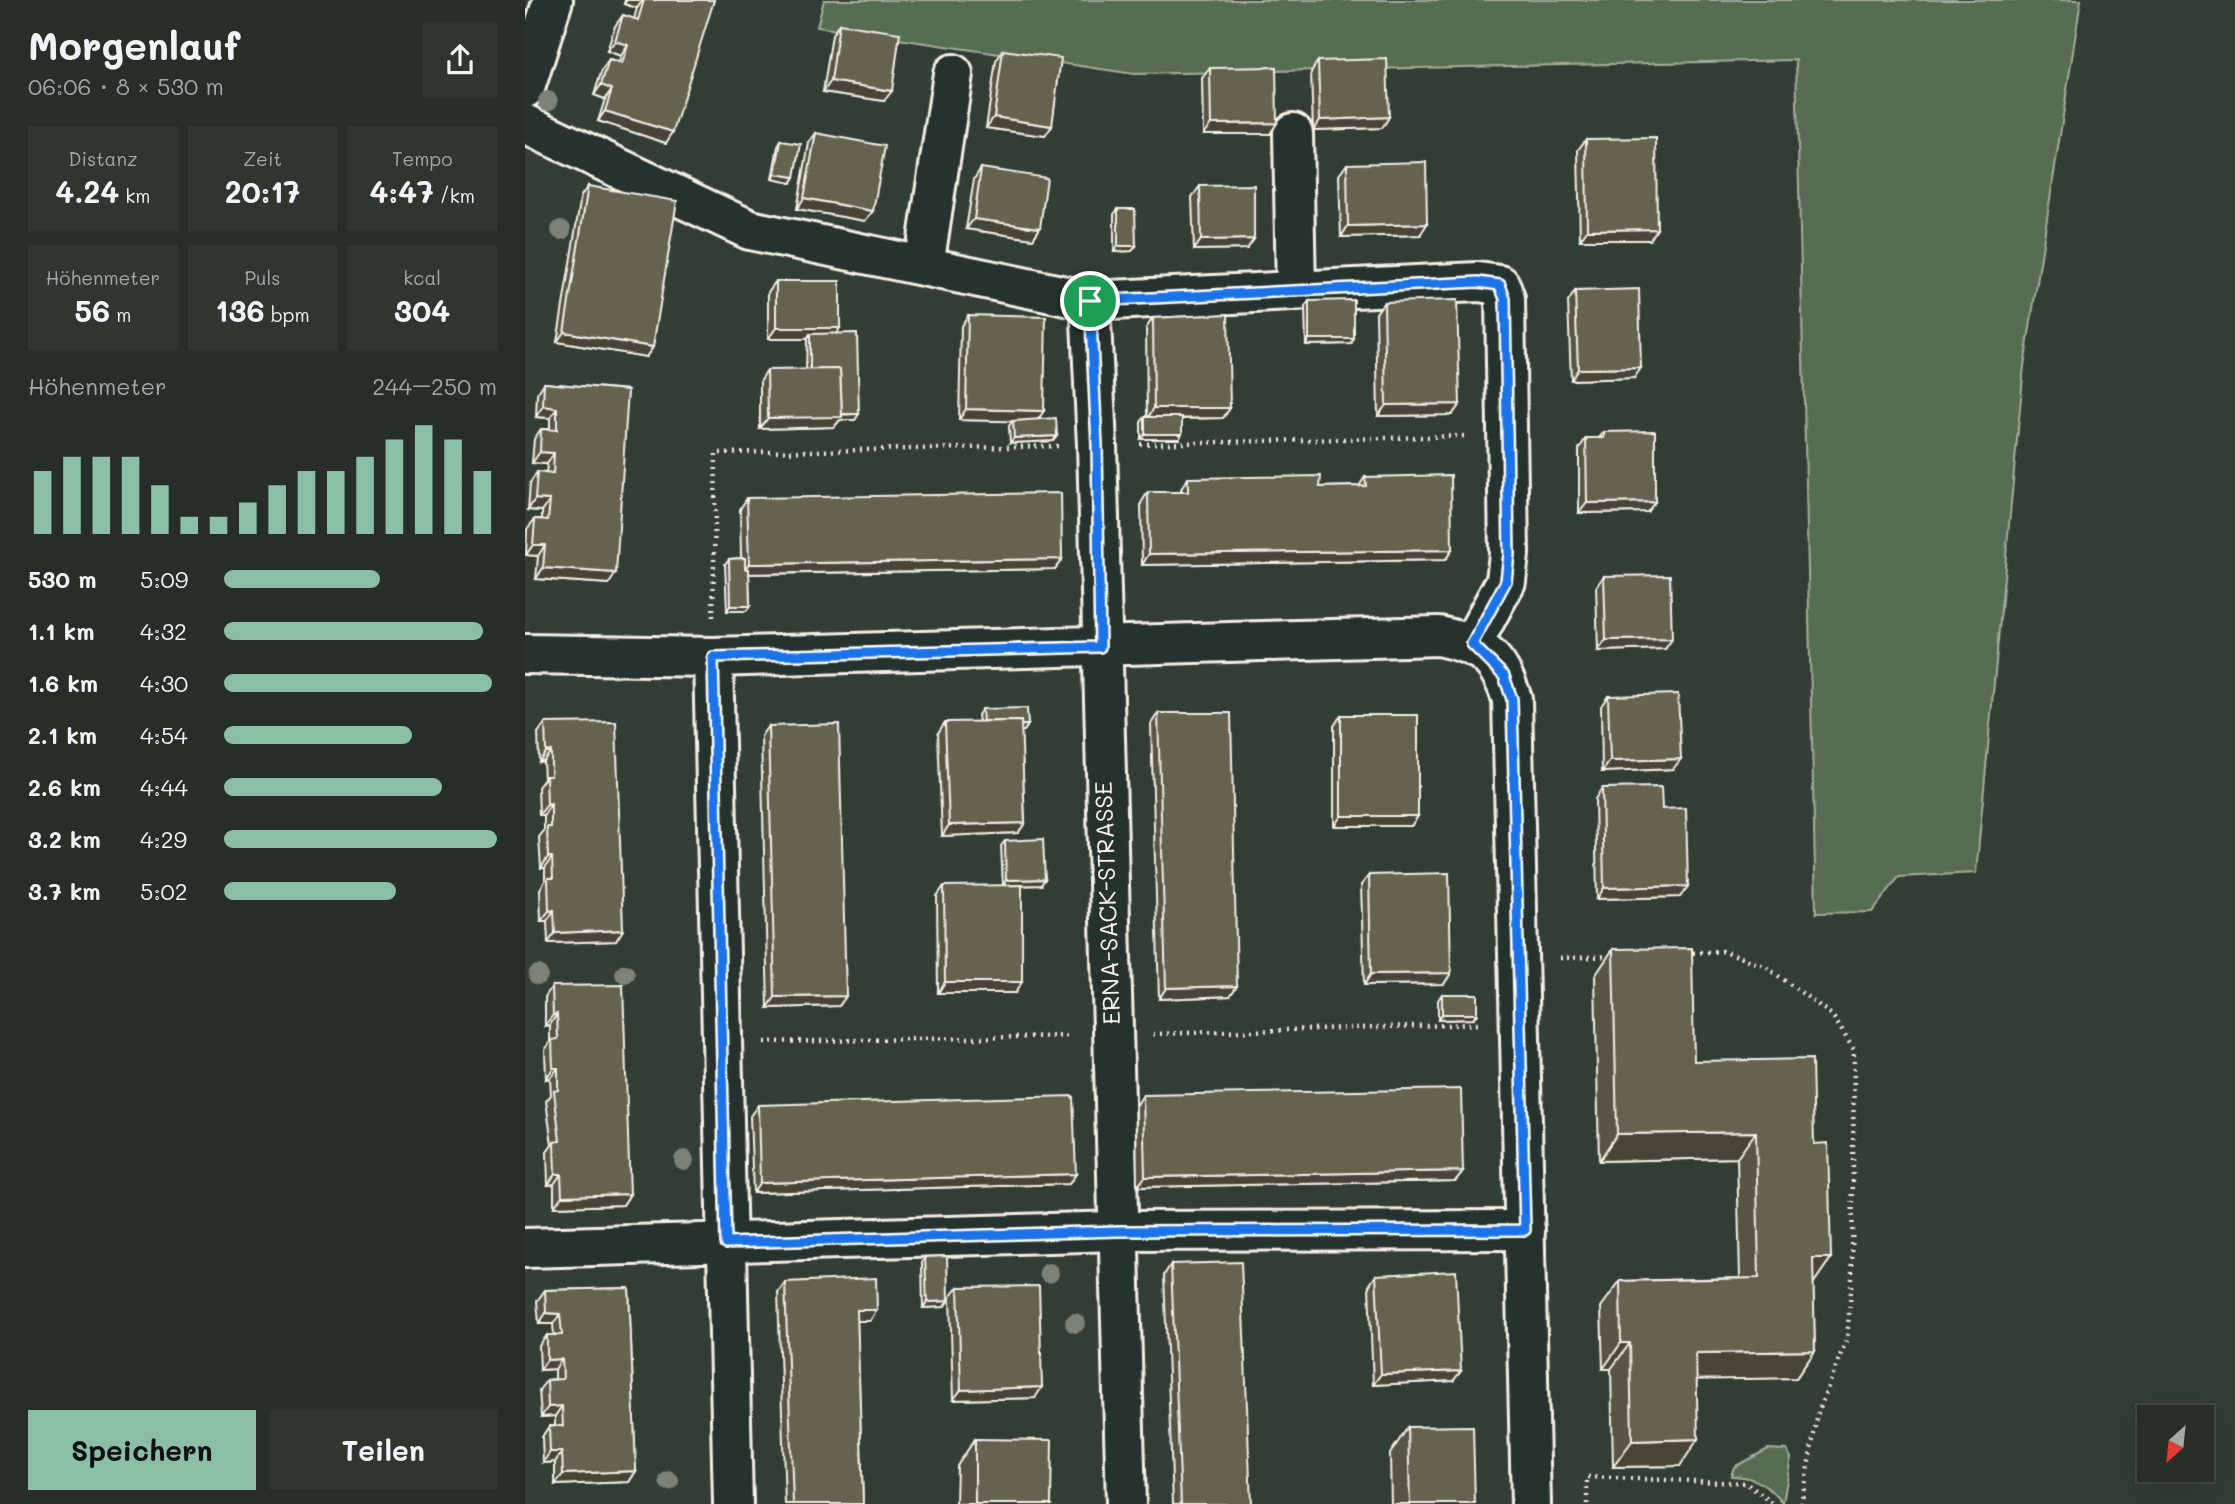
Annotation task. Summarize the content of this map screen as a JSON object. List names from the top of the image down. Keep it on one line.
{"streets":{"street":["ERNA-SACK-STRASSE"]},"north":"bottom left","page":{"heading":["Morgenlauf","06:06 · 8 × 530 m"],"stats":[["Distanz","4.24 km"],["Zeit","20:17"],["Tempo","4:47 /km"],["Höhenmeter","56 m"],["Puls","136 bpm"],["kcal","304"]],"chart":["Höhenmeter","244–250 m"],"list":[{"name":"530 m","note":"5:09"},{"name":"1.1 km","note":"4:32"},{"name":"1.6 km","note":"4:30"},{"name":"2.1 km","note":"4:54"},{"name":"2.6 km","note":"4:44"},{"name":"3.2 km","note":"4:29"},{"name":"3.7 km","note":"5:02"}],"buttons":["Speichern","Teilen"]}}
